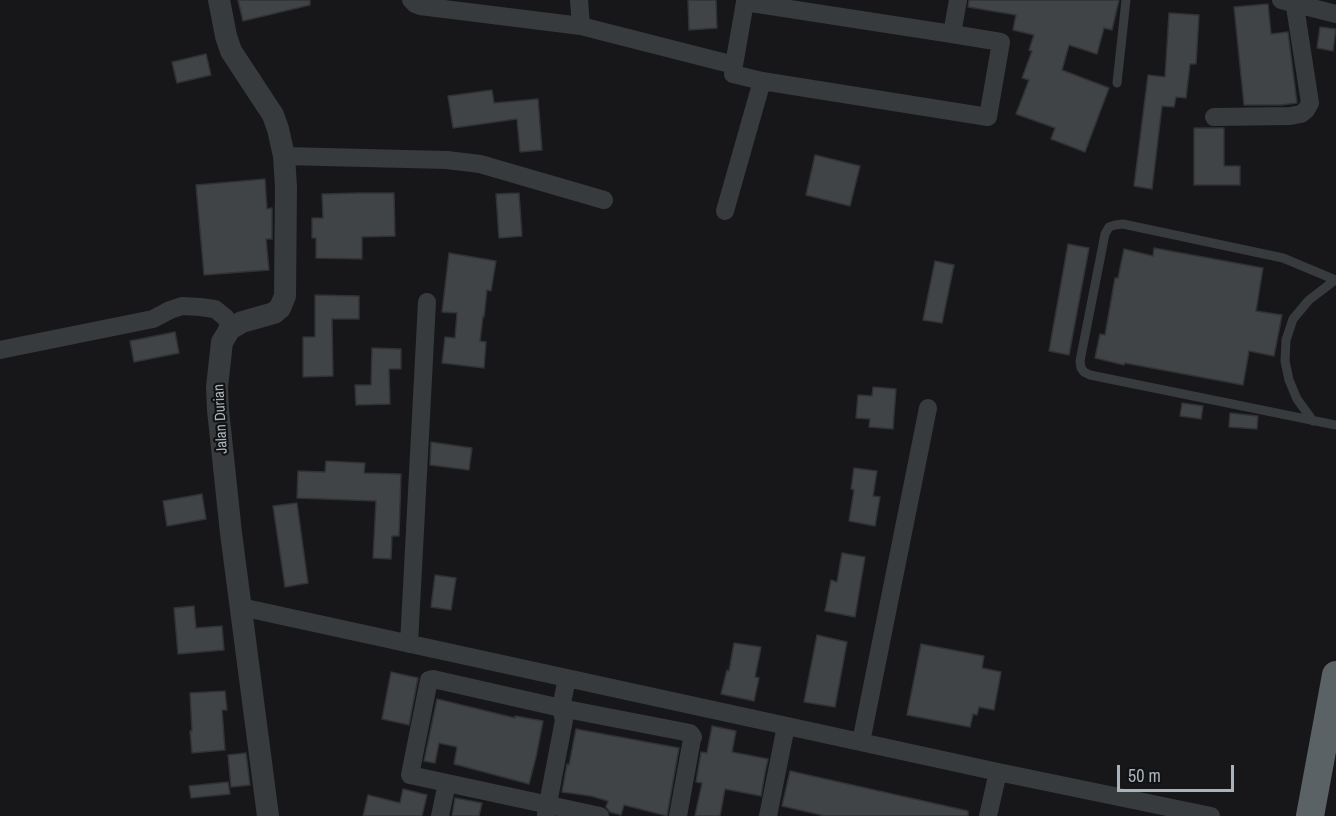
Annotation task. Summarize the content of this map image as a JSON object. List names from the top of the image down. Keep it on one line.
{"streets":{"street":["Jalan Durian"]},"scale_bar":"50 m"}
